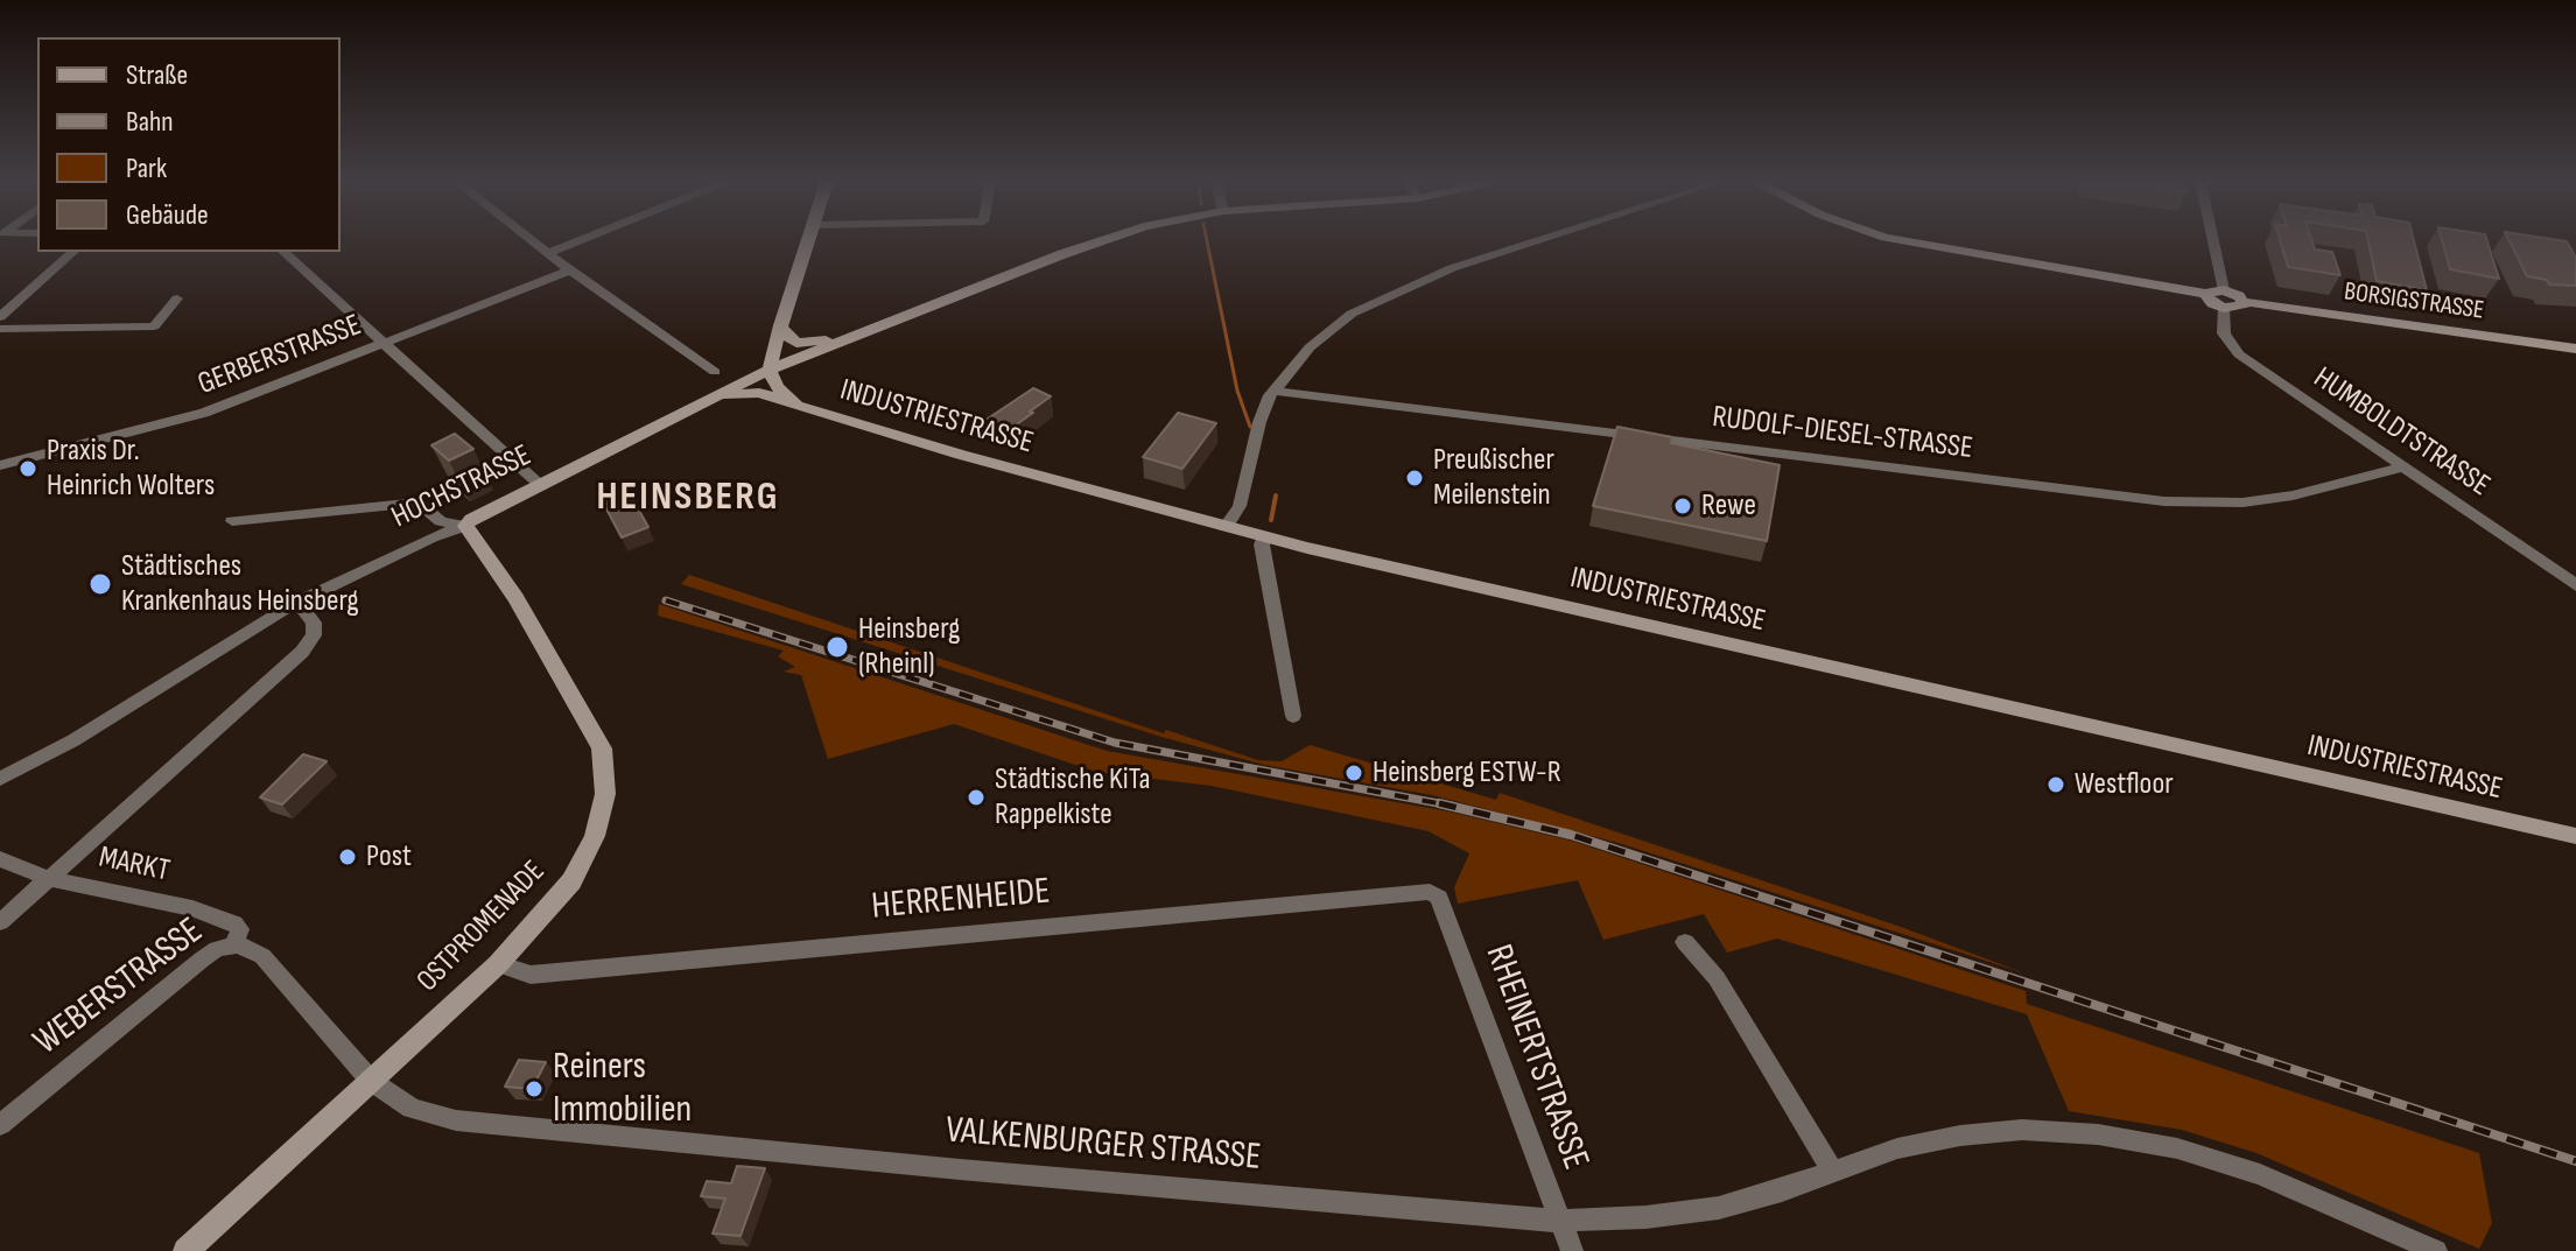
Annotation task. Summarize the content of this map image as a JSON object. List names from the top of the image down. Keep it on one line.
{"streets":{"street":["BORSIGSTRASSE","GERBERSTRASSE","INDUSTRIESTRASSE","HUMBOLDTSTRASSE","RUDOLF-DIESEL-STRASSE","HOCHSTRASSE","MARKT","HERRENHEIDE","OSTPROMENADE","WEBERSTRASSE","RHEINERTSTRASSE","VALKENBURGER STRASSE"]},"crossings":[["BORSIGSTRASSE","HUMBOLDTSTRASSE"],["INDUSTRIESTRASSE","HOCHSTRASSE"],["HUMBOLDTSTRASSE","RUDOLF-DIESEL-STRASSE"],["HOCHSTRASSE","OSTPROMENADE"],["MARKT","WEBERSTRASSE"],["MARKT","VALKENBURGER STRASSE"],["HERRENHEIDE","OSTPROMENADE"],["HERRENHEIDE","RHEINERTSTRASSE"],["OSTPROMENADE","VALKENBURGER STRASSE"],["WEBERSTRASSE","VALKENBURGER STRASSE"],["RHEINERTSTRASSE","VALKENBURGER STRASSE"]],"districts":["HEINSBERG"],"places":["Praxis Dr. Heinrich Wolters","Preußischer Meilenstein","Rewe","Städtisches Krankenhaus Heinsberg","Heinsberg (Rheinl)","Heinsberg ESTW-R","Westfloor","Städtische KiTa Rappelkiste","Post","Reiners Immobilien"],"legend":["Straße","Bahn","Park","Gebäude"]}
